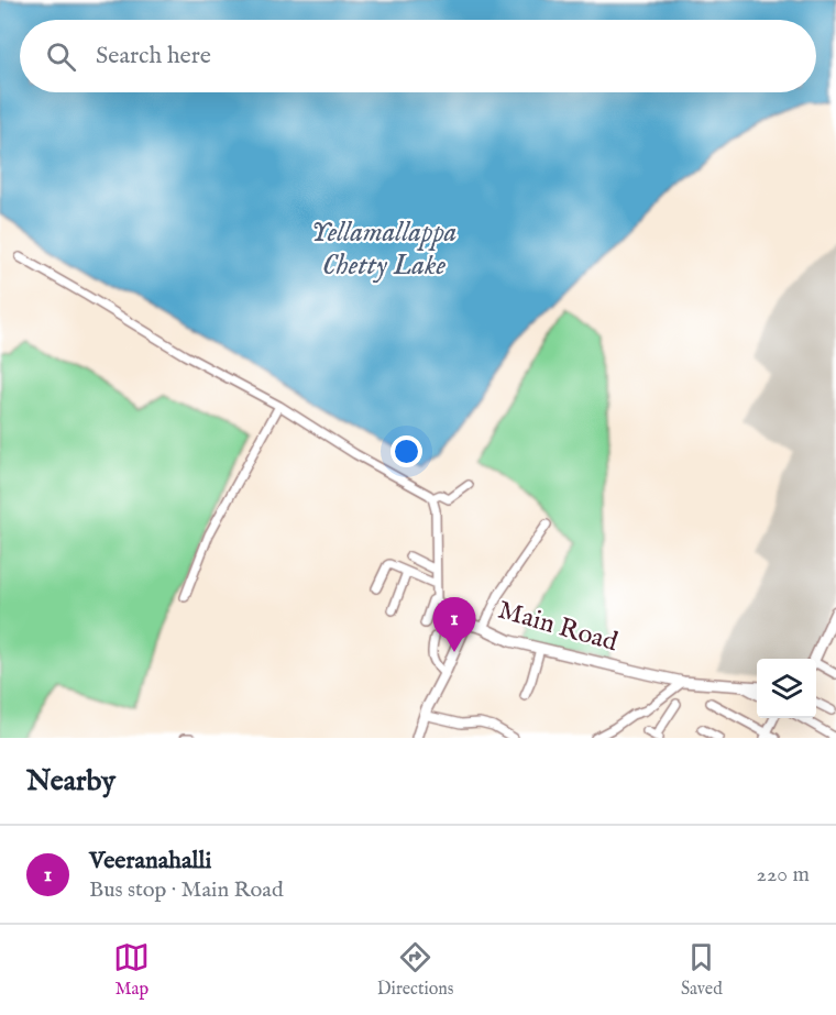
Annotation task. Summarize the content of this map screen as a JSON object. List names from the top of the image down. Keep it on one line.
{"streets":{"street":["Main Road"]},"water":["Yellamallappa Chetty Lake"],"page":{"search":"Search here","pins":"1","heading":"Nearby","list":[{"mark":"1","name":"Veeranahalli","note":"Bus stop · Main Road","value":"220 m"}],"nav":["Map","Directions","Saved"]}}
